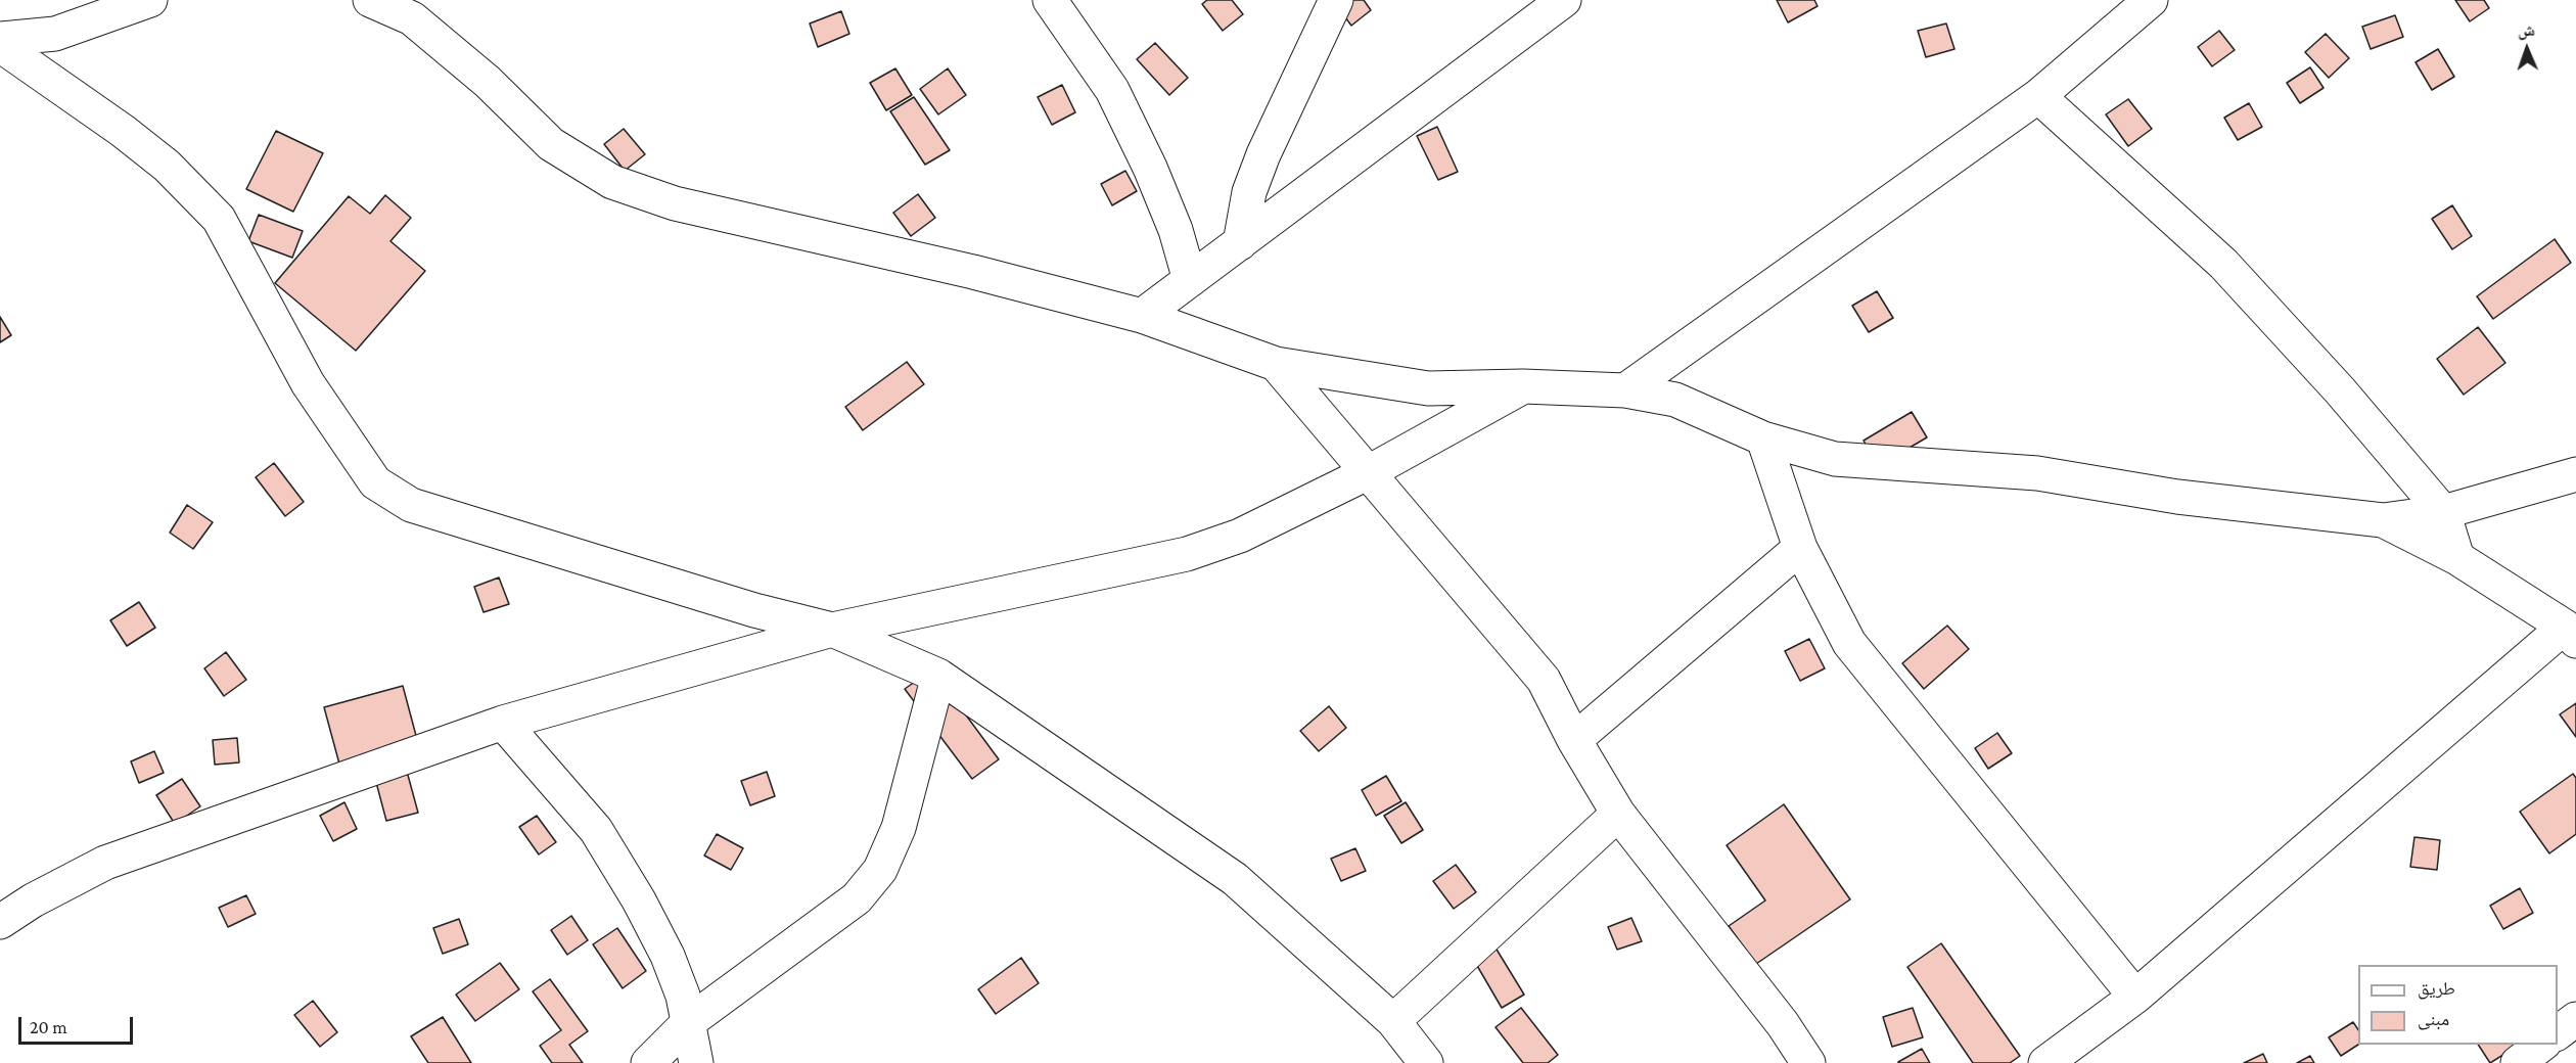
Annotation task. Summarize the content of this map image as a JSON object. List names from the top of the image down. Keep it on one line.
{"legend":["طريق","مبنى"],"scale_bar":"20 m","north":"top"}
